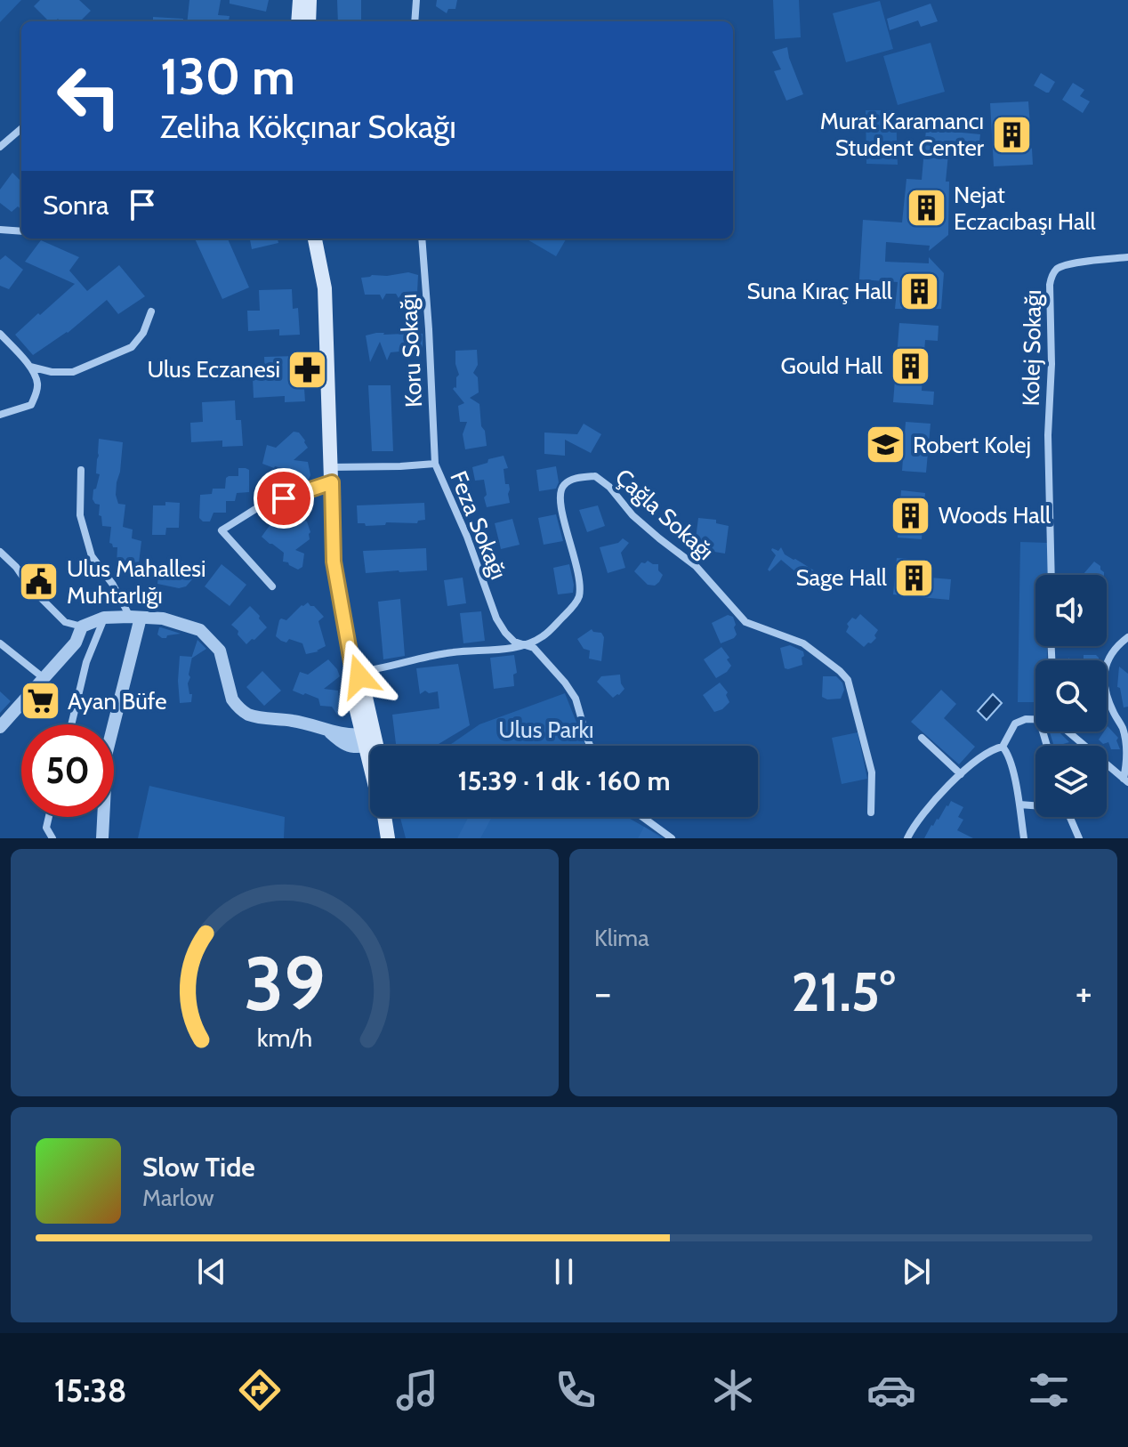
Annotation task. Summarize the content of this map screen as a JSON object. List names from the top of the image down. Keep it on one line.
{"streets":{"street":["Kolej Sokağı","Koru Sokağı","Çağla Sokağı","Feza Sokağı"]},"crossings":[["Koru Sokağı","Feza Sokağı"],["Çağla Sokağı","Feza Sokağı"]],"parks":["Ulus Parkı"],"places":{"building":["Murat Karamancı Student Center","Nejat Eczacıbaşı Hall","Suna Kıraç Hall","Gould Hall","Woods Hall","Sage Hall"],"pharmacy":["Ulus Eczanesi"],"school or university":["Robert Kolej"],"public building":["Ulus Mahallesi Muhtarlığı"],"supermarket":["Ayan Büfe"]},"page":{"turn":["130 m","Zeliha Kökçınar Sokağı"],"then":"Sonra","limit":"50","trip":"15:39 · 1 dk · 160 m","tile":"Klima","heat":["−","21.5°","+"],"song":["Slow Tide","Marlow"],"tabs":"15:38","gauge":["39","km/h"]}}
